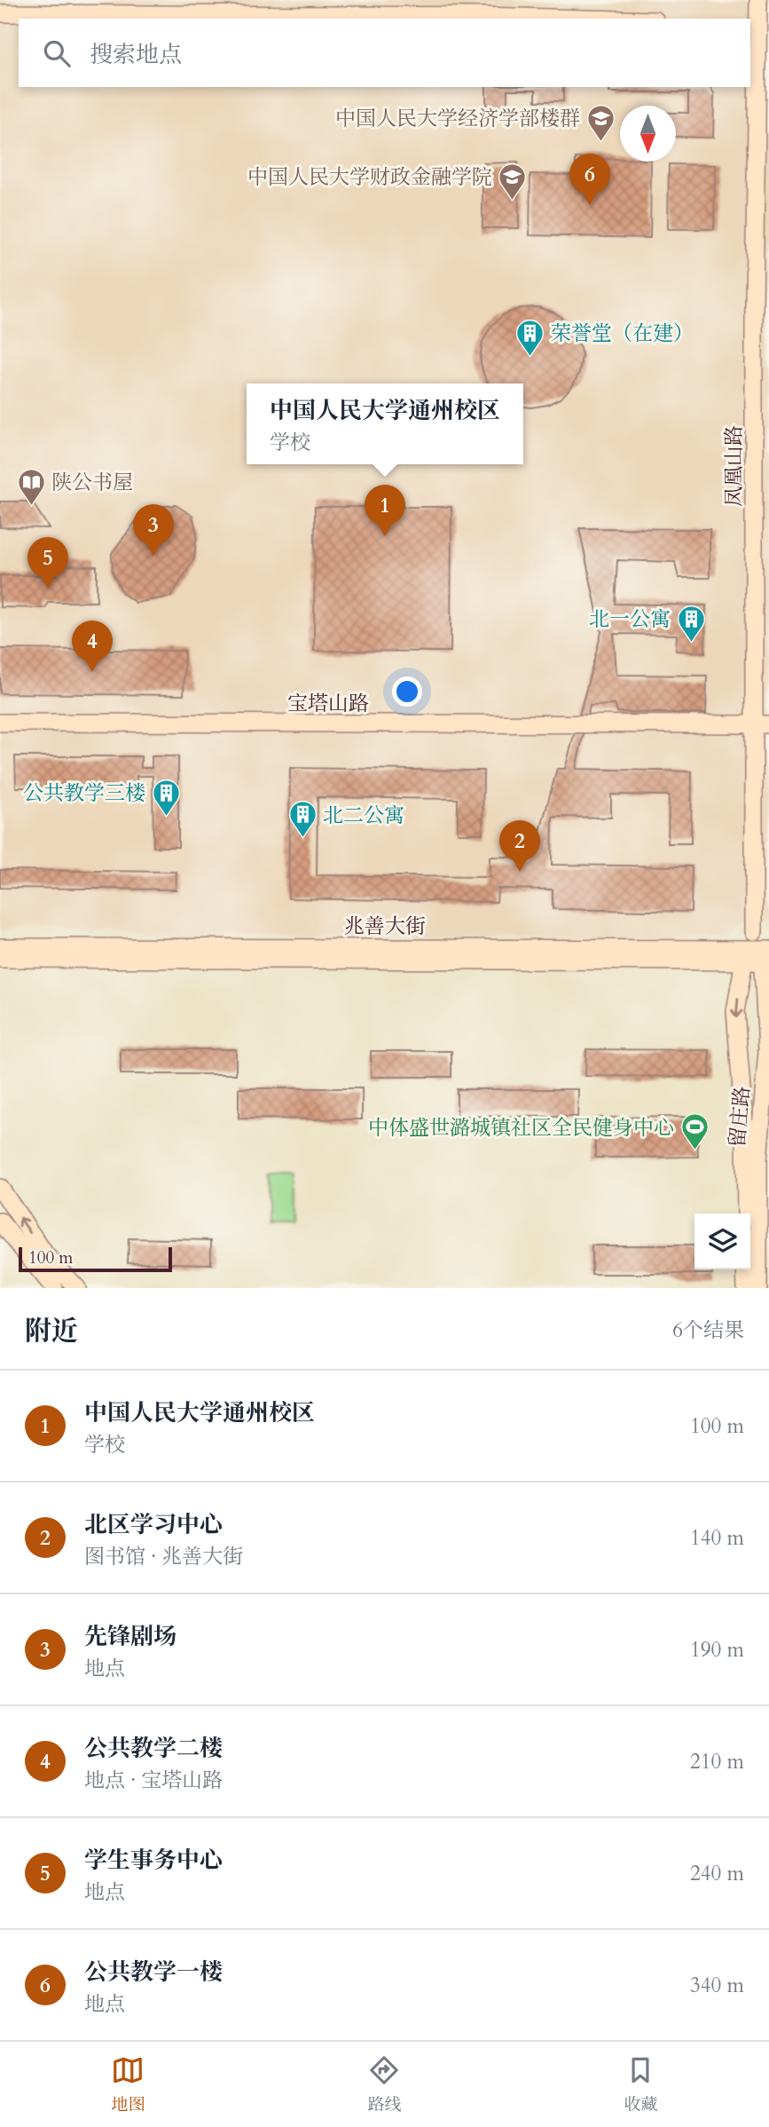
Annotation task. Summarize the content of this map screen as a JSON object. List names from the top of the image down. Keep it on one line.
{"streets":{"street":["凤凰山路","宝塔山路","兆善大街","留庄路"]},"crossings":[["凤凰山路","宝塔山路"],["兆善大街","留庄路"]],"places":{"school or university":["中国人民大学经济学部楼群","中国人民大学财政金融学院"],"building":["荣誉堂（在建）","北一公寓","公共教学三楼","北二公寓"],"library":["陕公书屋"],"sports":["中体盛世潞城镇社区全民健身中心"]},"scale_bar":"100 m","north":"bottom","page":{"search":"搜索地点","pins":["6","1","3","5","4","2"],"popup":["中国人民大学通州校区","学校"],"scale":"100 m","heading":["附近","6个结果"],"list":[{"mark":"1","name":"中国人民大学通州校区","note":"学校","value":"100 m"},{"mark":"2","name":"北区学习中心","note":"图书馆 · 兆善大街","value":"140 m"},{"mark":"3","name":"先锋剧场","note":"地点","value":"190 m"},{"mark":"4","name":"公共教学二楼","note":"地点 · 宝塔山路","value":"210 m"},{"mark":"5","name":"学生事务中心","note":"地点","value":"240 m"},{"mark":"6","name":"公共教学一楼","note":"地点","value":"340 m"}],"nav":["地图","路线","收藏"]}}
